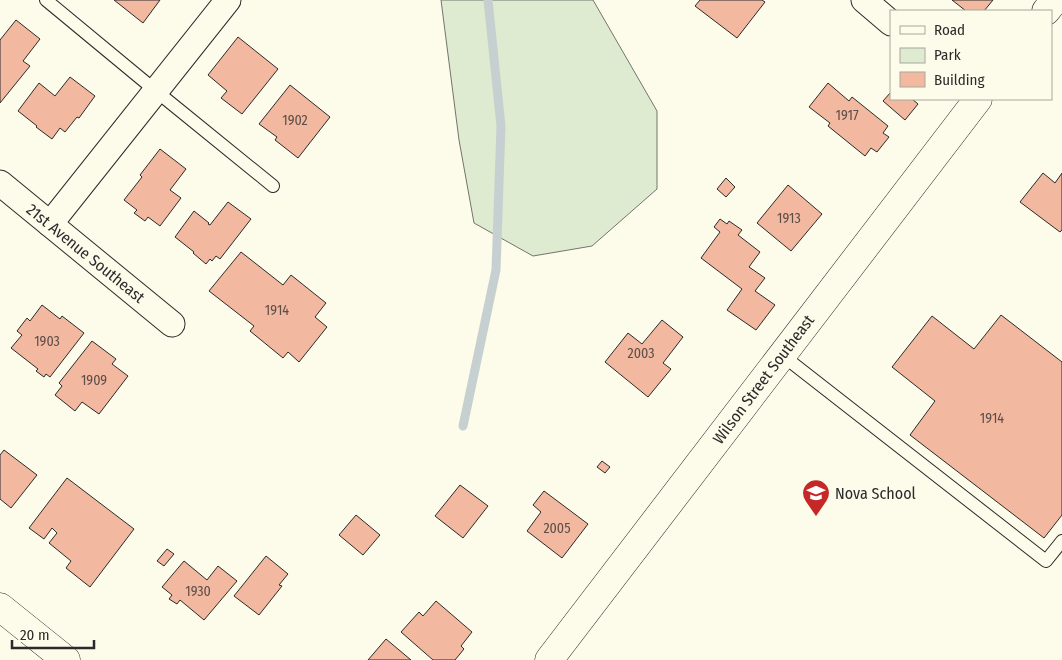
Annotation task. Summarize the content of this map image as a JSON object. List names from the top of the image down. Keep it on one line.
{"streets":{"street":["21st Avenue Southeast","Wilson Street Southeast"]},"places":{"school or university":["Nova School"]},"house_numbers":["1917","1902","1913","1914","1903","2003","1909","1914","2005","1930"],"legend":["Road","Park","Building"],"scale_bar":"20 m"}
